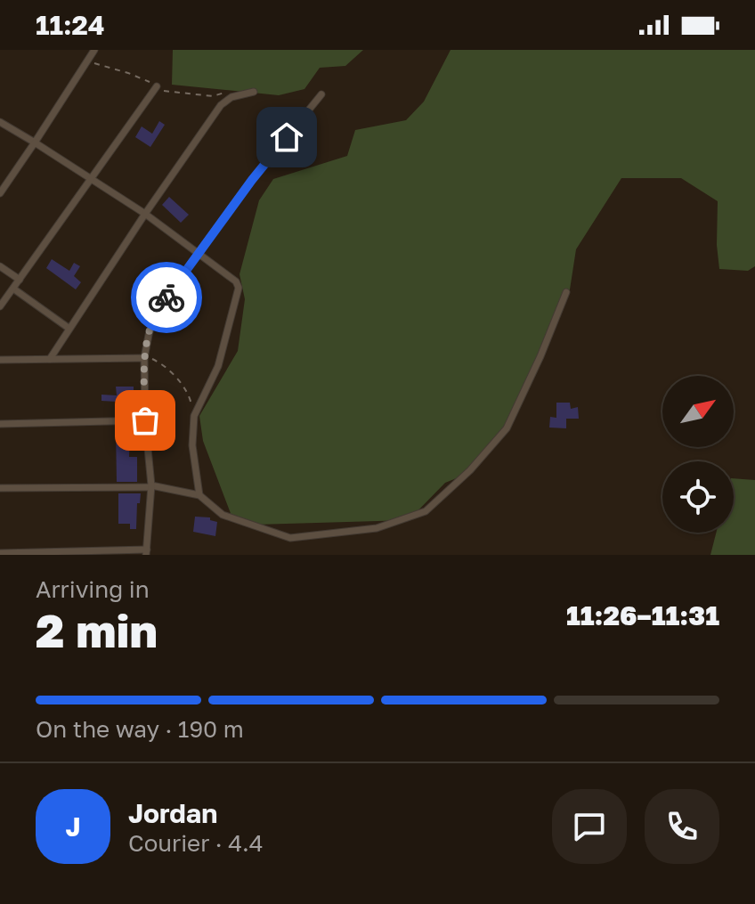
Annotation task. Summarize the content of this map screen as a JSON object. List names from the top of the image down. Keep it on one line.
{"north":"top right","page":{"status":"11:24","heading":["2 min","Arriving in","11:26–11:31"],"panel":["Jordan","Courier · 4.4"],"bar":"On the way · 190 m","round":"J"}}
